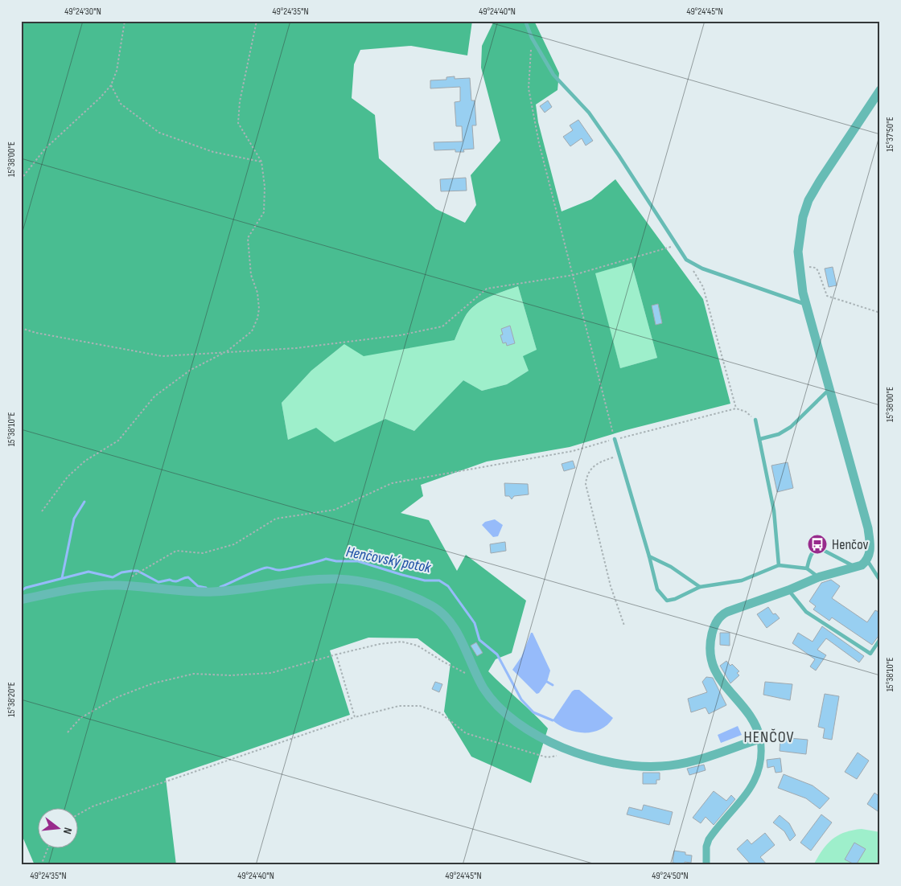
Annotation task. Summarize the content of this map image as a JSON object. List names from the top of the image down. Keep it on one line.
{"districts":["HENČOV"],"water":["Henčovský potok"],"places":{"bus stop":["Henčov"]},"north":"right","coordinates":["49°24'30\"N","49°24'35\"N","49°24'40\"N","49°24'45\"N","15°37'50\"E","15°38'00\"E","15°38'10\"E","15°38'20\"E","49°24'50\"N"]}
